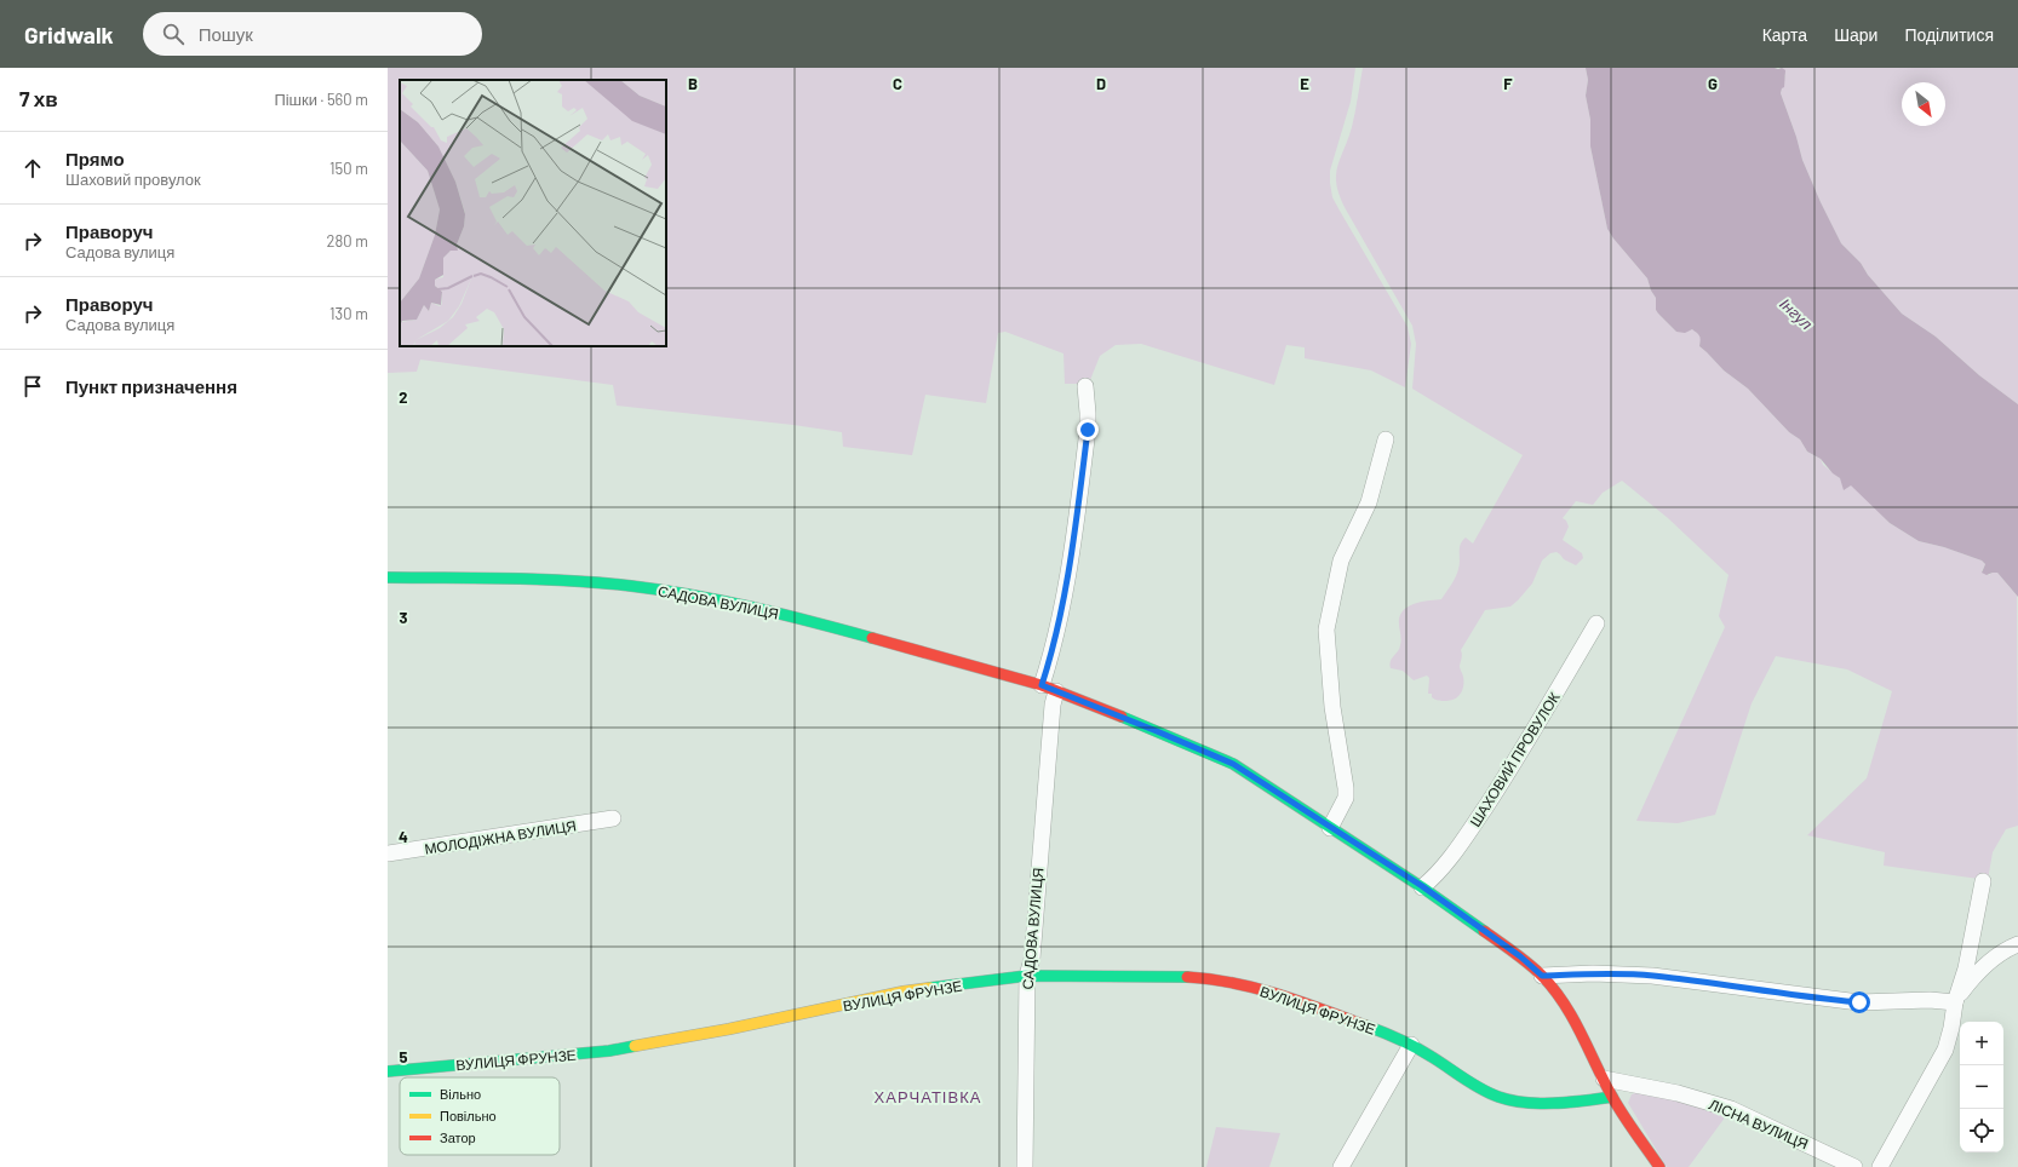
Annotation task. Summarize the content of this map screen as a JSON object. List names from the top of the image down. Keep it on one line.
{"streets":{"street":["САДОВА ВУЛИЦЯ","ШАХОВИЙ ПРОВУЛОК","МОЛОДІЖНА ВУЛИЦЯ","ВУЛИЦЯ ФРУНЗЕ","ЛІСНА ВУЛИЦЯ"]},"crossings":[["САДОВА ВУЛИЦЯ","ШАХОВИЙ ПРОВУЛОК"],["САДОВА ВУЛИЦЯ","ВУЛИЦЯ ФРУНЗЕ"],["САДОВА ВУЛИЦЯ","ЛІСНА ВУЛИЦЯ"]],"districts":["ХАРЧАТІВКА"],"water":["Інгул"],"legend":["Вільно","Повільно","Затор"],"north":"bottom right","page":{"header":"Gridwalk","search":"Пошук","nav":["Карта","Шари","Поділитися"],"heading":["7 хв","Пішки · 560 m"],"list":[["Прямо","Шаховий провулок","150 m"],["Праворуч","Садова вулиця","280 m"],["Праворуч","Садова вулиця","130 m"],"Пункт призначення"],"map_buttons":["+","−"]},"grid":{"columns":["B","C","D","E","F","G"],"rows":["2","3","4","5"]}}
